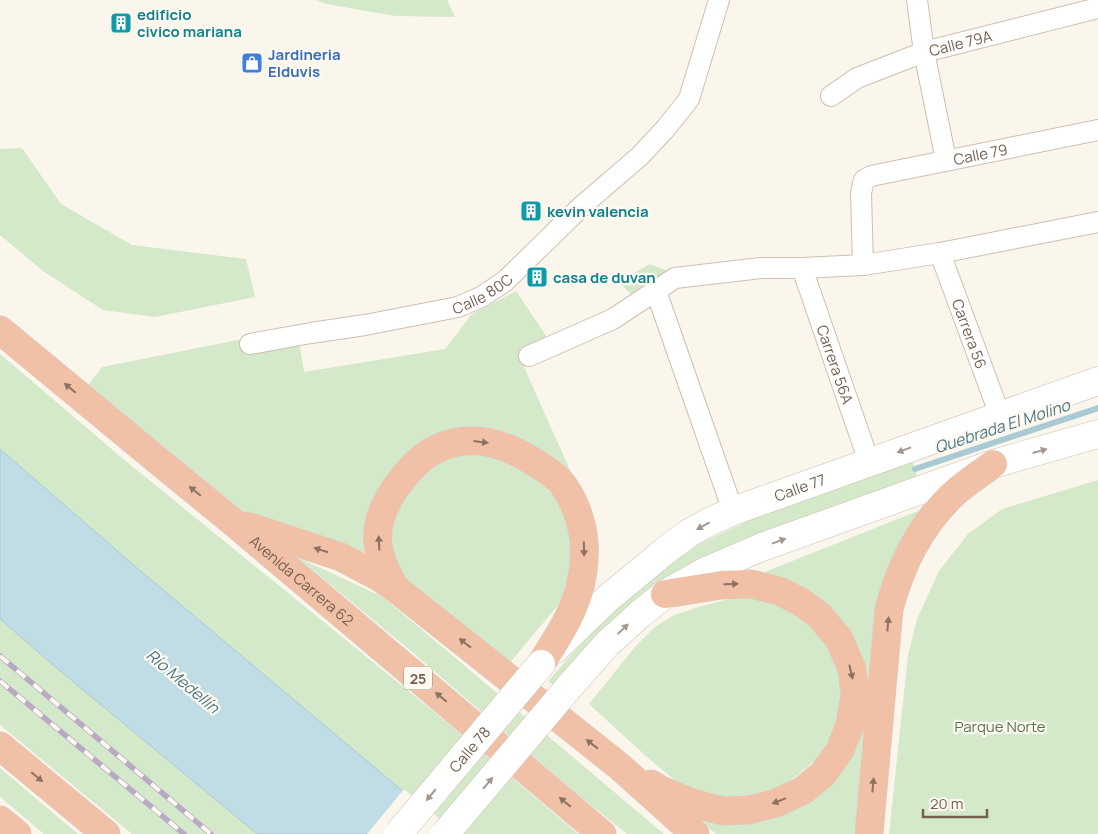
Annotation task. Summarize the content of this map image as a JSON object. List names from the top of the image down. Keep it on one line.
{"streets":{"highway":["Avenida Carrera 62","25"],"main road":["Calle 77","Calle 78"],"street":["Calle 79A","Calle 79","Calle 80C","Carrera 56","Carrera 56A"]},"crossings":[["Carrera 56","Calle 77"],["Carrera 56A","Calle 77"],["Calle 77","Calle 78"]],"water":["Quebrada El Molino","Río Medellín"],"parks":["Parque Norte"],"places":{"building":["edificio civico mariana","kevin valencia","casa de duvan"],"shop":["Jardineria Elduvis"]},"scale_bar":"20 m"}
